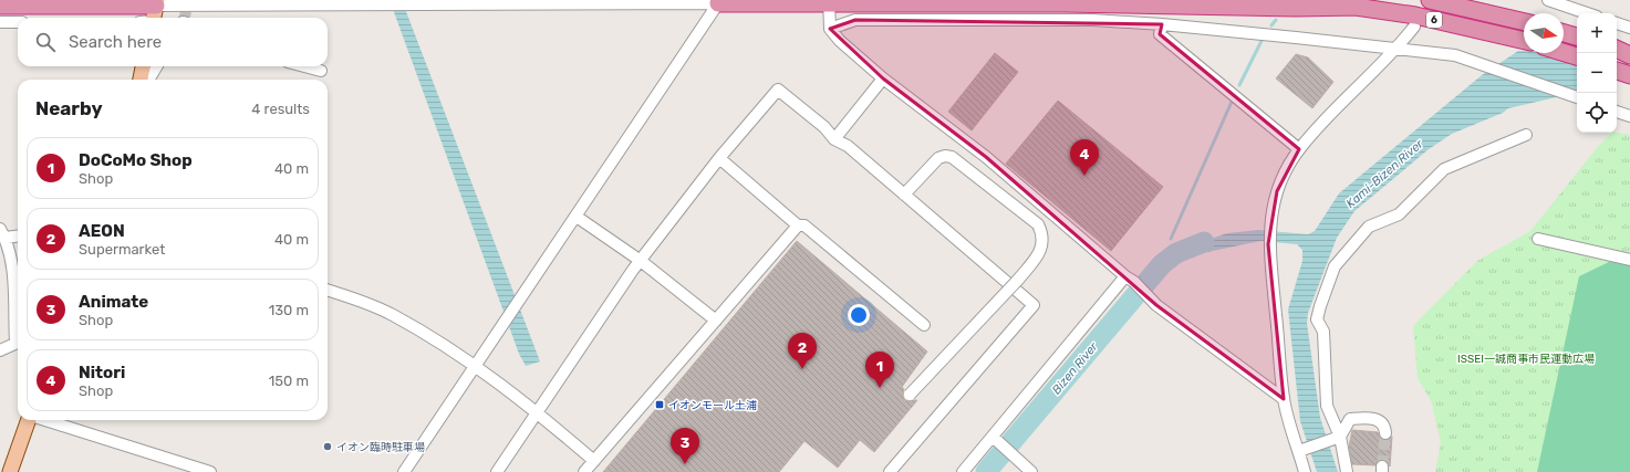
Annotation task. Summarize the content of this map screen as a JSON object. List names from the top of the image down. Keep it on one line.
{"streets":{"highway":["6"]},"water":["Kami-Bizen River","Bizen River"],"parks":["ISSEI一誠商事市民運動広場"],"places":{"transit":["イオンモール土浦"],"other":["イオン臨時駐車場"]},"north":"right","page":{"map_buttons":["+","−"],"search":"Search here","heading":["Nearby","4 results"],"list":[{"mark":"1","name":"DoCoMo Shop","note":"Shop","value":"40 m"},{"mark":"2","name":"AEON","note":"Supermarket","value":"40 m"},{"mark":"3","name":"Animate","note":"Shop","value":"130 m"},{"mark":"4","name":"Nitori","note":"Shop","value":"150 m"}],"pins":["4","2","1","3"]}}
